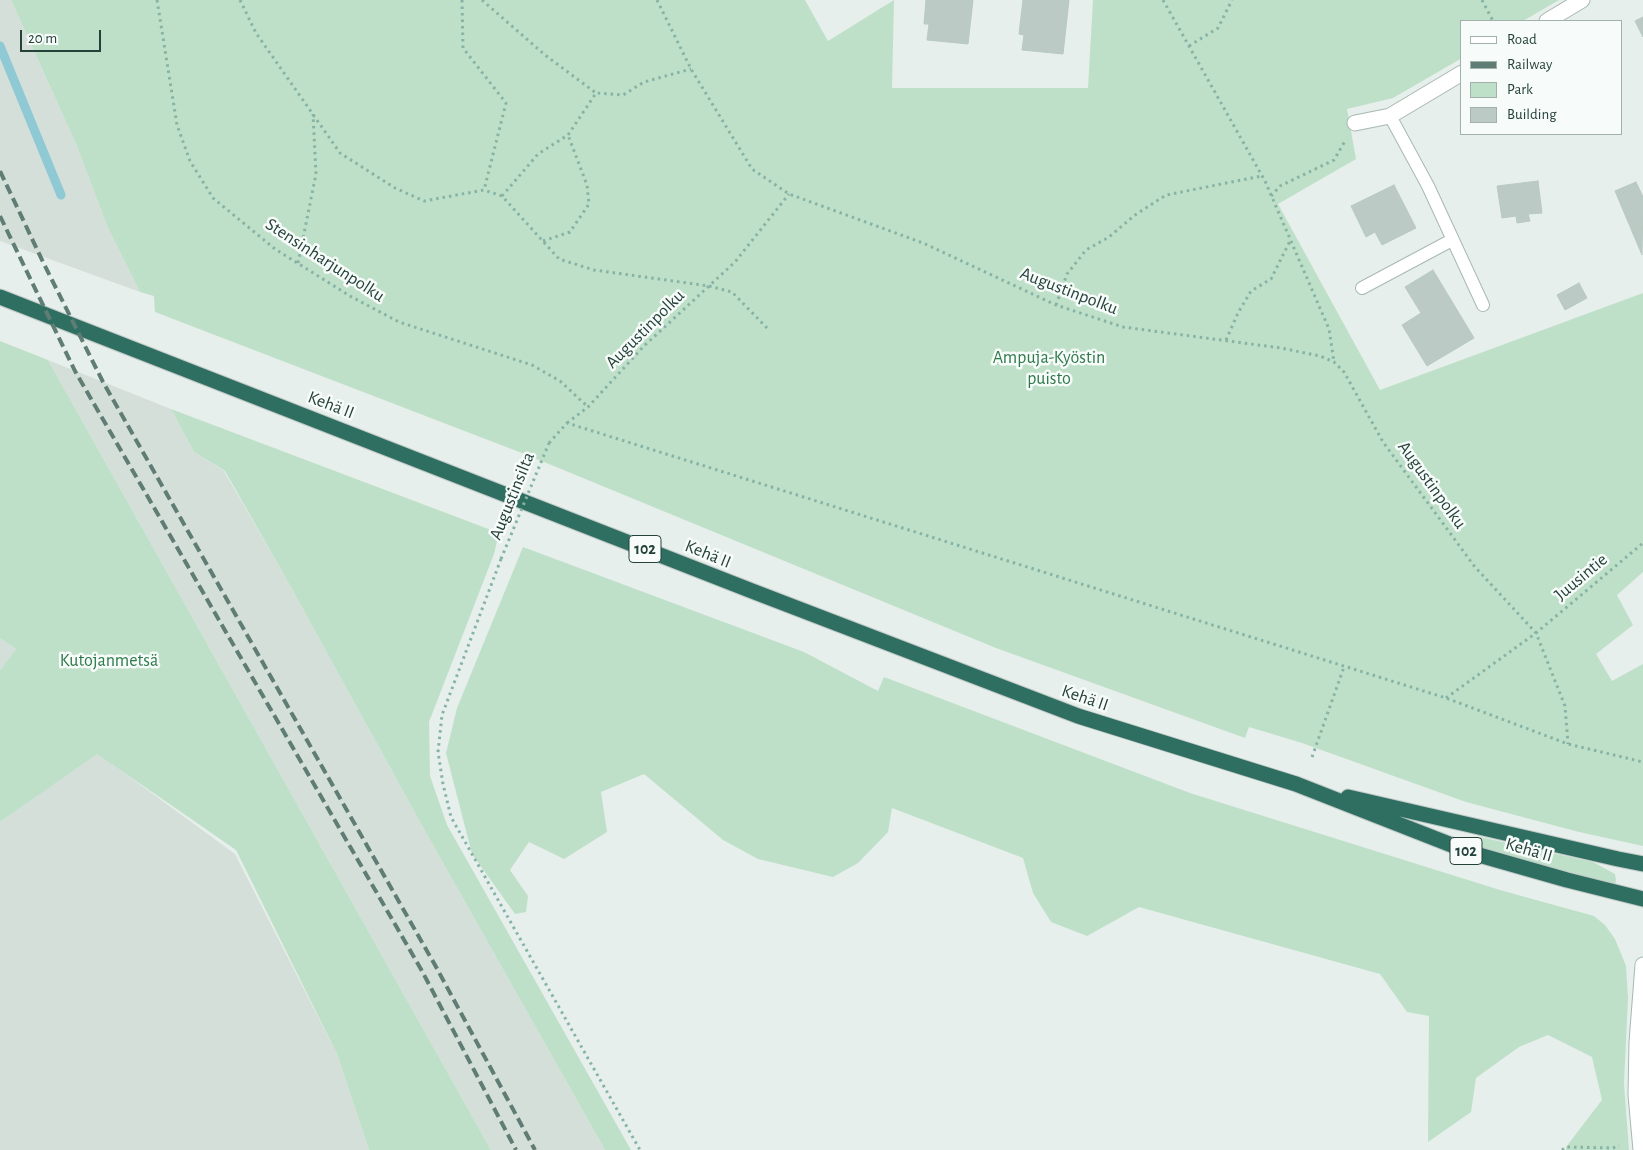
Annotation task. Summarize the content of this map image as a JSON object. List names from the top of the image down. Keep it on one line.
{"streets":{"highway":["Kehä II","102"],"path":["Stensinharjunpolku","Augustinpolku","Augustinsilta","Juusintie"]},"crossings":[["Stensinharjunpolku","Augustinpolku"],["Augustinpolku","Augustinsilta"],["Augustinpolku","Juusintie"]],"parks":["Ampuja-Kyöstin puisto","Kutojanmetsä"],"legend":["Road","Railway","Park","Building"],"scale_bar":"20 m"}
